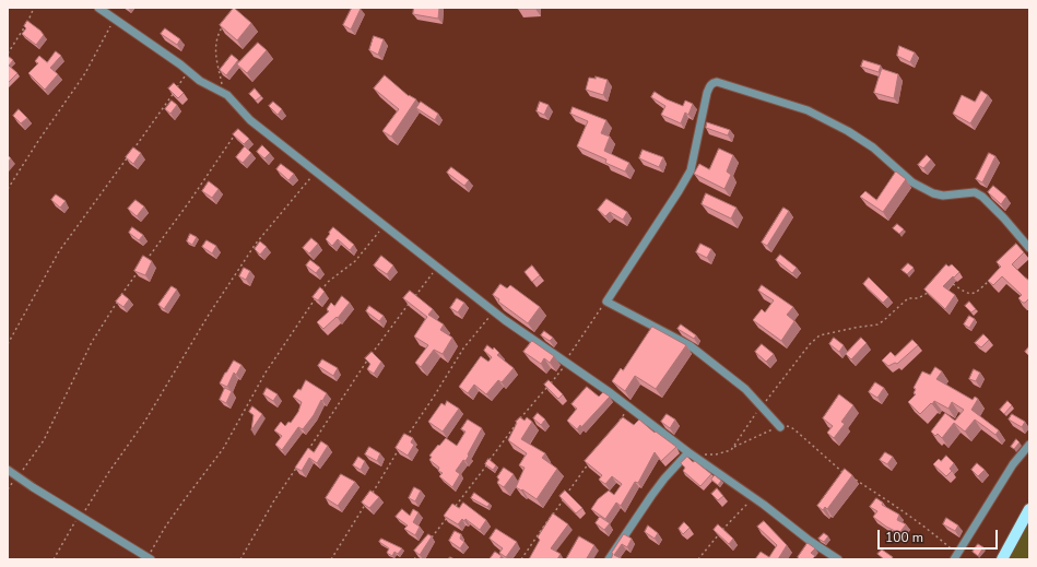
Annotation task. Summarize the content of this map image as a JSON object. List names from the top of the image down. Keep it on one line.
{"scale_bar":"100 m"}
